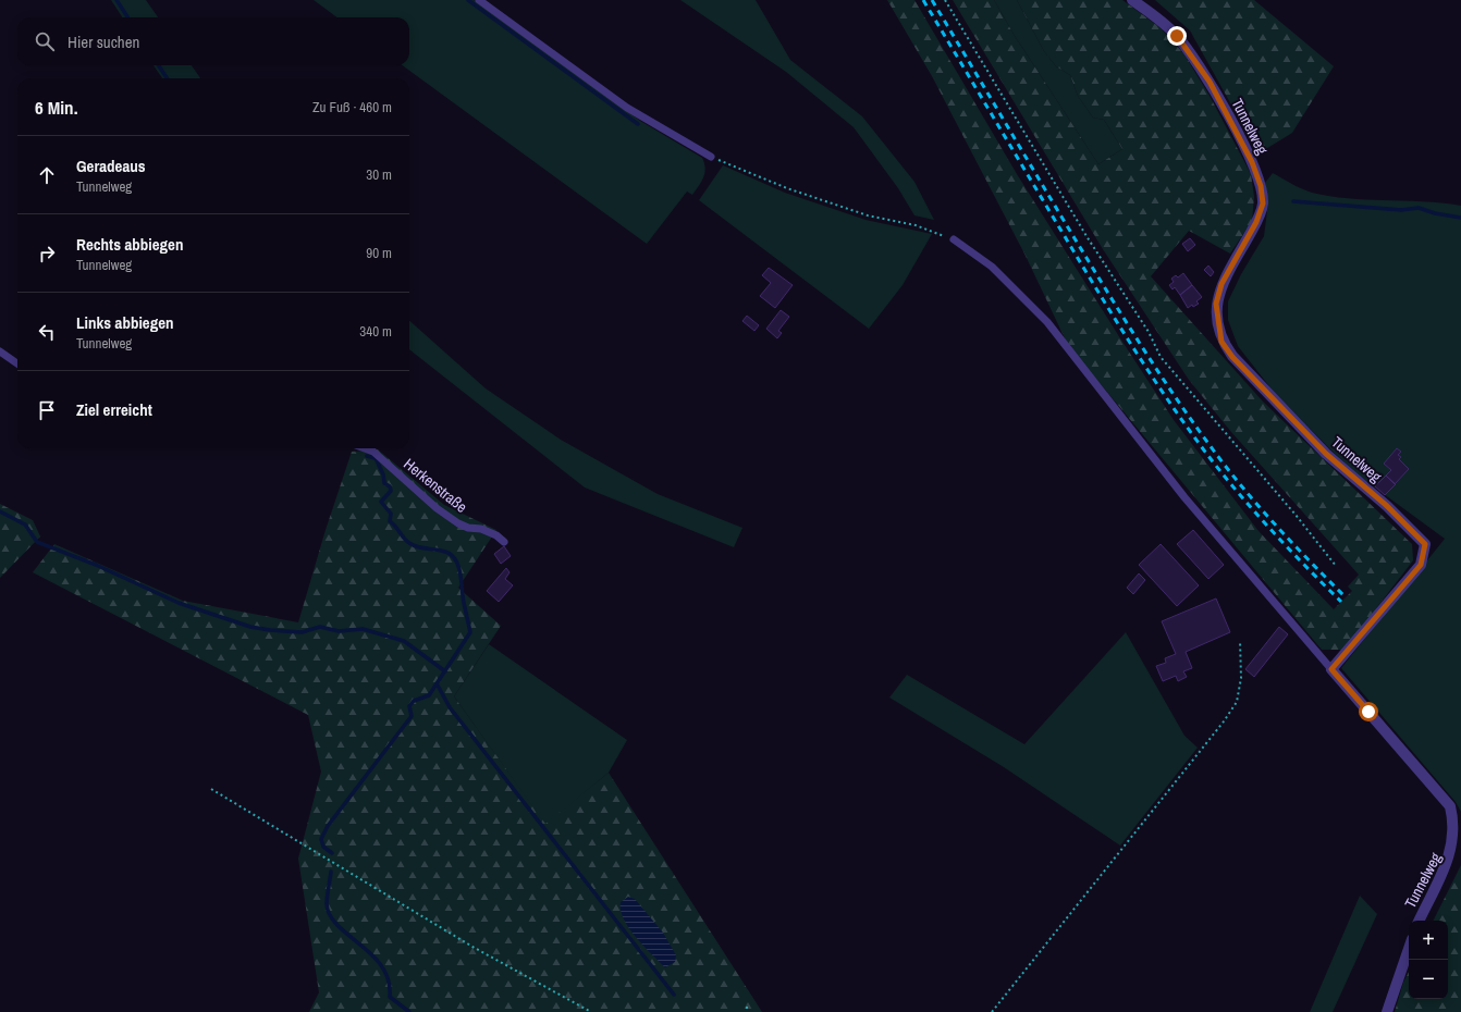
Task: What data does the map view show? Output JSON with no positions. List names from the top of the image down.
{
  "streets": {
    "street": ["Tunnelweg"],
    "lane": ["Herkenstraße"]
  },
  "page": {
    "search": "Hier suchen",
    "heading": ["6 Min.", "Zu Fuß · 460 m"],
    "list": [
      ["Geradeaus", "Tunnelweg", "30 m"],
      ["Rechts abbiegen", "Tunnelweg", "90 m"],
      ["Links abbiegen", "Tunnelweg", "340 m"],
      "Ziel erreicht"
    ],
    "map_buttons": ["+", "−"]
  }
}
